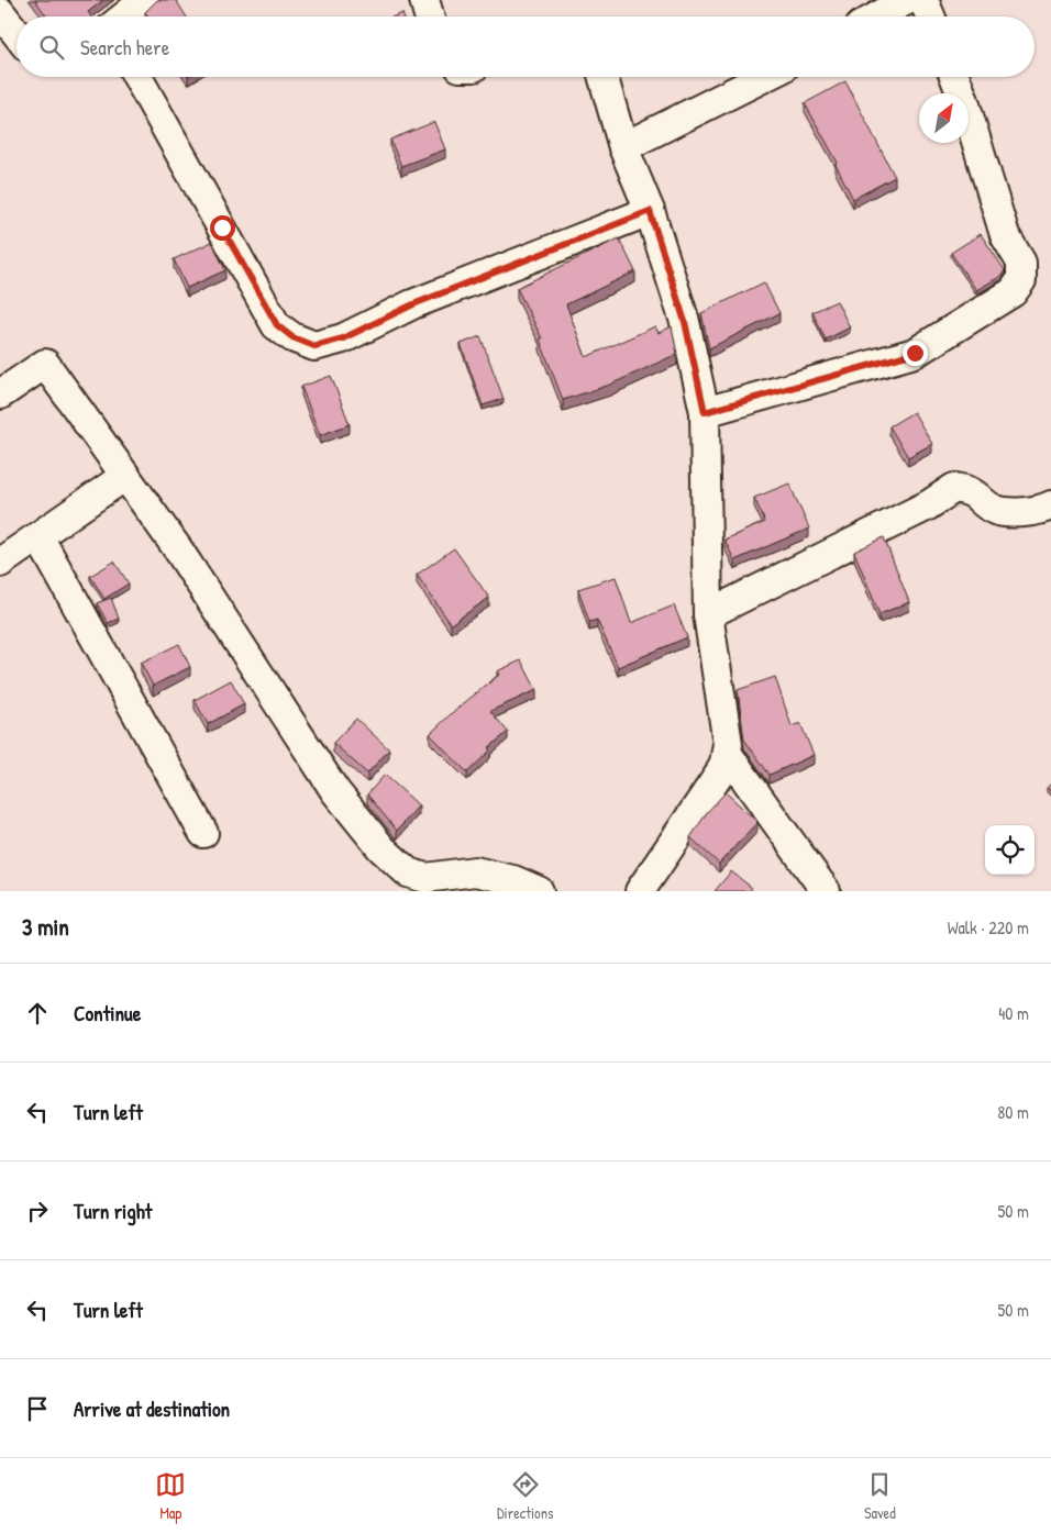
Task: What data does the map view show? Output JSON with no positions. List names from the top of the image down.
{
  "north": "top right",
  "page": {
    "search": "Search here",
    "heading": ["3 min", "Walk · 220 m"],
    "list": [
      ["Continue", "40 m"],
      ["Turn left", "80 m"],
      ["Turn right", "50 m"],
      ["Turn left", "50 m"],
      "Arrive at destination"
    ],
    "nav": ["Map", "Directions", "Saved"]
  }
}
